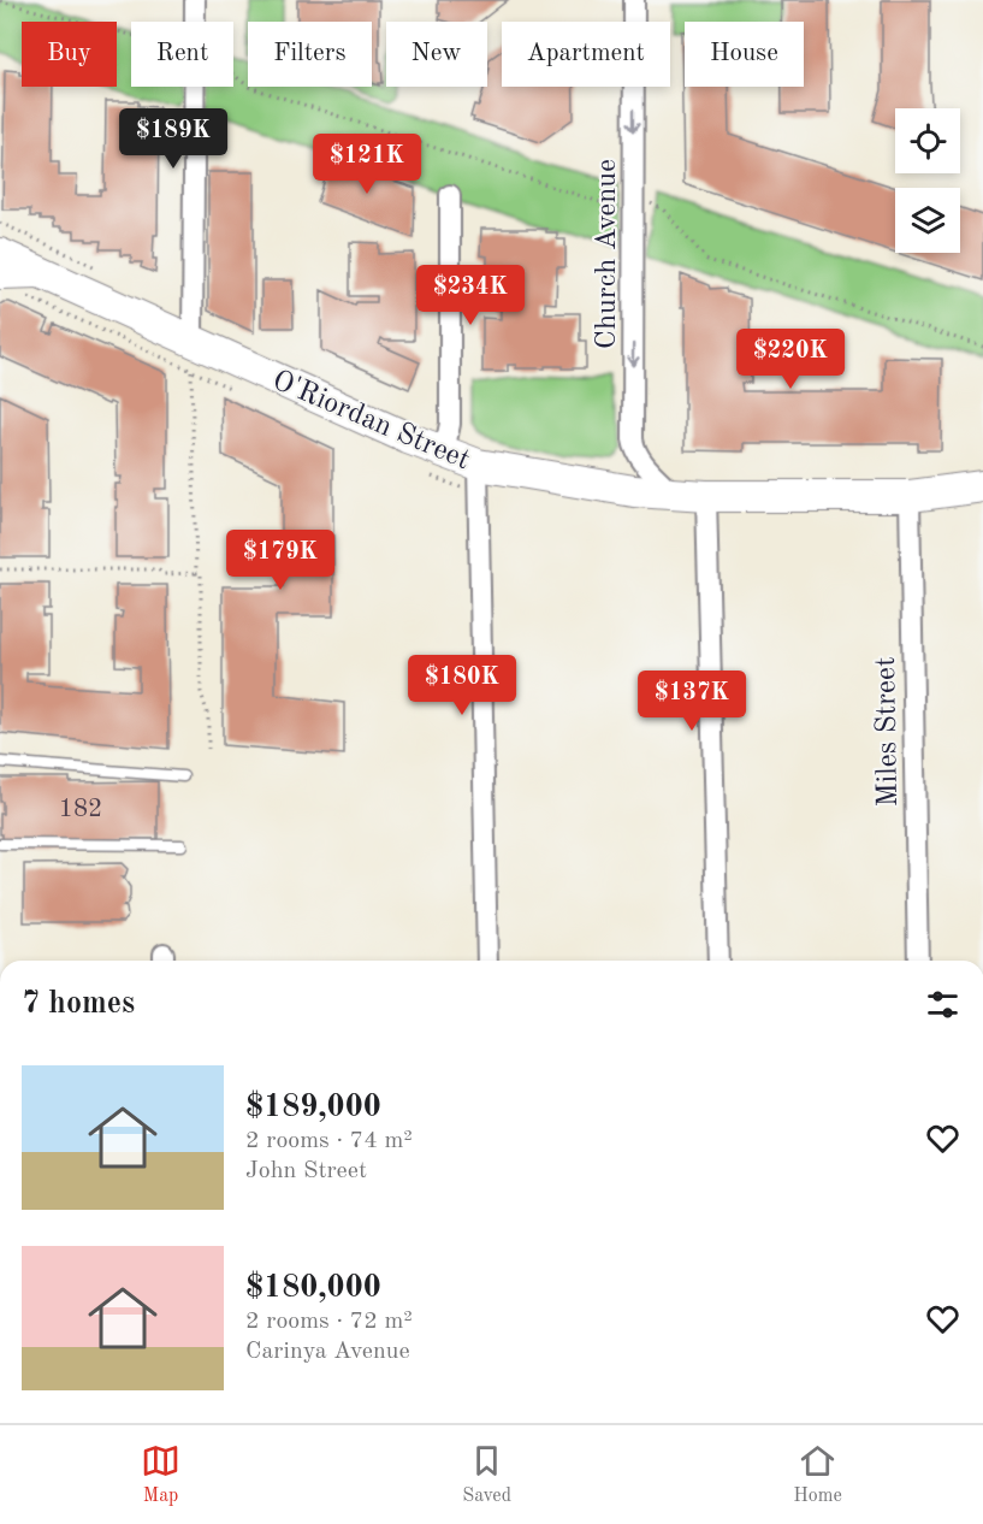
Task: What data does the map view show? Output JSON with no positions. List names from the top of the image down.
{
  "streets": {
    "main road": ["O'Riordan Street"],
    "street": ["Church Avenue", "Miles Street"]
  },
  "crossings": [
    ["Church Avenue", "O'Riordan Street"],
    ["O'Riordan Street", "Miles Street"]
  ],
  "one_way": ["Church Avenue"],
  "house_numbers": ["182"],
  "page": {
    "chip": [
      "Buy",
      "Rent",
      "Filters",
      "New",
      "Apartment",
      "House"
    ],
    "price": [
      "$189K",
      "$121K",
      "$234K",
      "$220K",
      "$179K",
      "$180K",
      "$137K"
    ],
    "heading": "7 homes",
    "list": [
      {
        "name": "$189,000",
        "note": "2 rooms · 74 m² · John Street"
      },
      {
        "name": "$180,000",
        "note": "2 rooms · 72 m² · Carinya Avenue"
      }
    ],
    "tabs": ["Map", "Saved", "Home"]
  }
}
